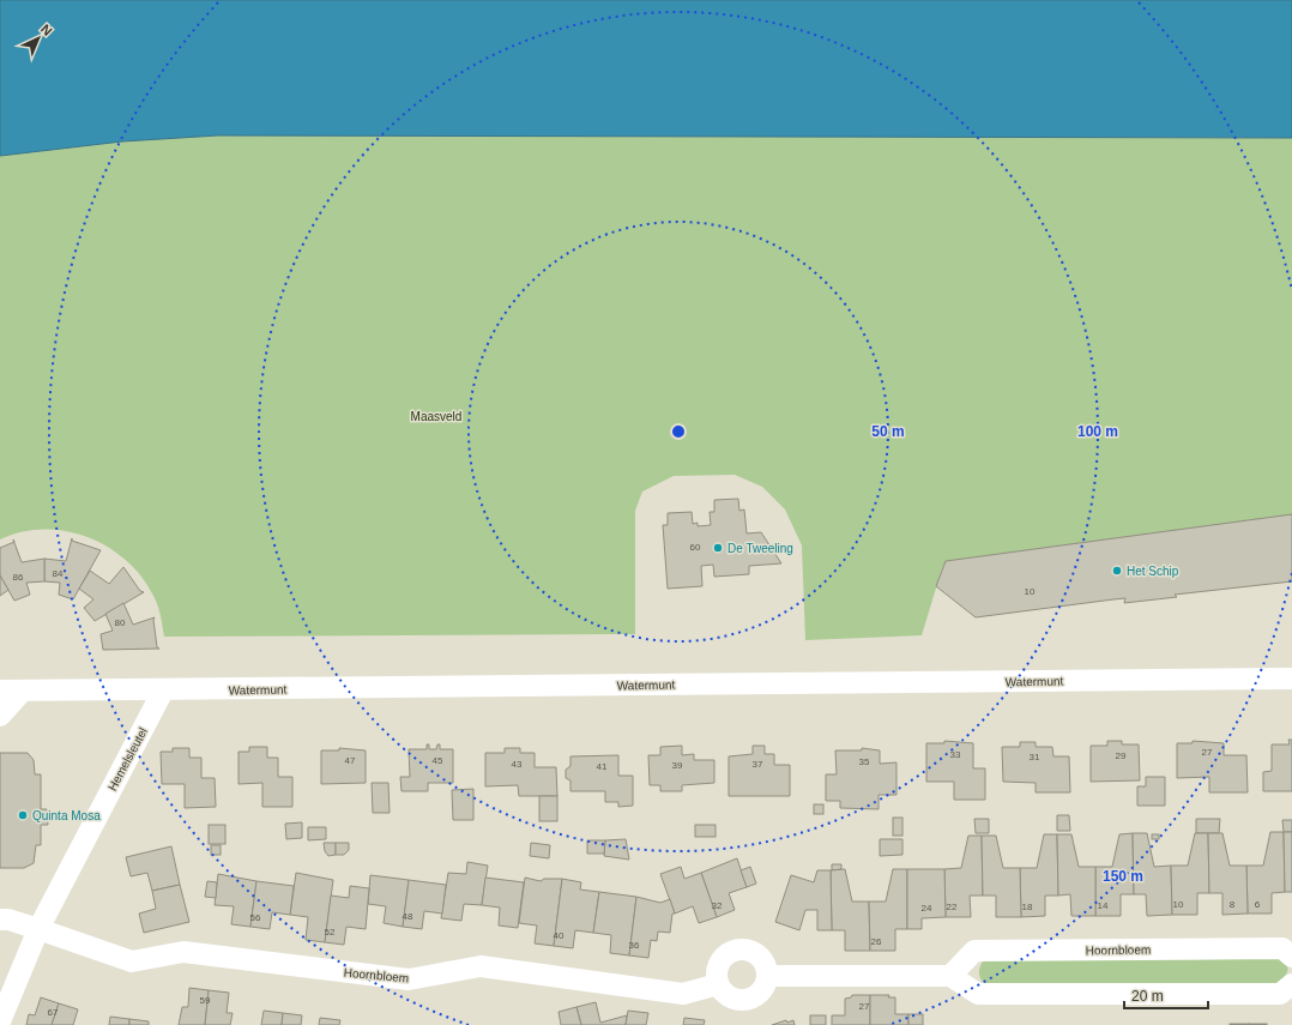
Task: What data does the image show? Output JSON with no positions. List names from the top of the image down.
{
  "streets": {
    "street": ["Watermunt", "Hemelsleutel", "Hoornbloem"]
  },
  "crossings": [
    ["Watermunt", "Hemelsleutel"],
    ["Hemelsleutel", "Hoornbloem"]
  ],
  "parks": ["Maasveld"],
  "places": ["De Tweeling", "Het Schip", "Quinta Mosa"],
  "house_numbers": [
    "60",
    "84",
    "86",
    "10",
    "80",
    "27",
    "33",
    "29",
    "31",
    "47",
    "45",
    "35",
    "43",
    "37",
    "39",
    "41",
    "10",
    "8",
    "6",
    "32",
    "14",
    "22",
    "18",
    "24",
    "48",
    "56",
    "52",
    "40",
    "26",
    "36",
    "59",
    "27",
    "67"
  ],
  "scale_bar": "20 m",
  "north": "top right",
  "rings": ["50 m", "100 m", "150 m"]
}
